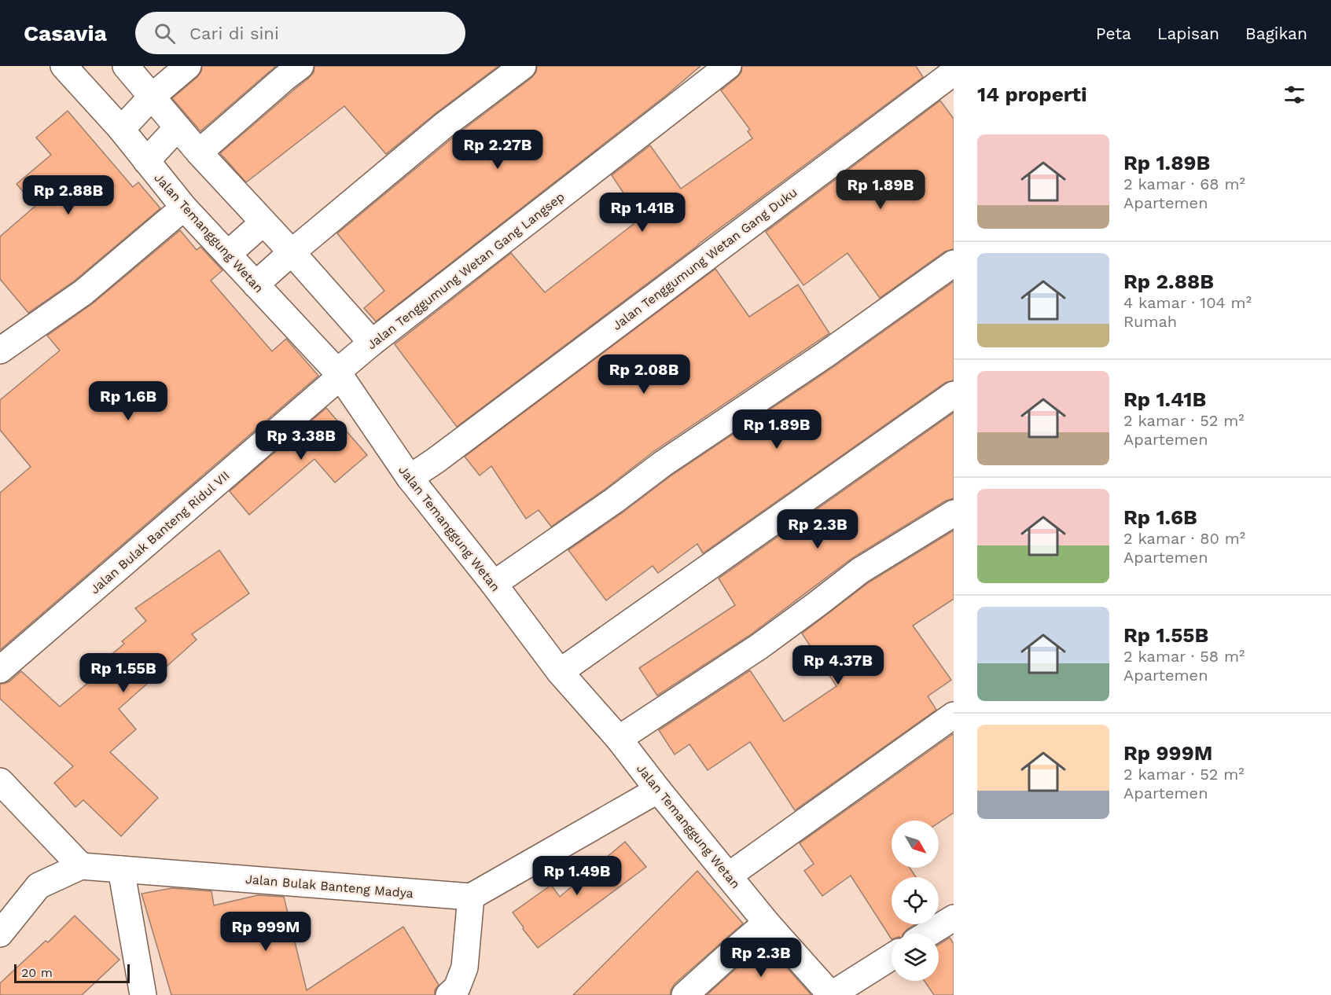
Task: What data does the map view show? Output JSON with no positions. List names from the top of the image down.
{
  "streets": {
    "street": [
      "Jalan Temanggung Wetan",
      "Jalan Tenggumung Wetan Gang Duku",
      "Jalan Tenggumung Wetan Gang Langsep",
      "Jalan Bulak Banteng Ridul VII",
      "Jalan Bulak Banteng Madya"
    ]
  },
  "crossings": [
    ["Jalan Temanggung Wetan", "Jalan Tenggumung Wetan Gang Duku"],
    ["Jalan Temanggung Wetan", "Jalan Tenggumung Wetan Gang Langsep"],
    ["Jalan Temanggung Wetan", "Jalan Bulak Banteng Ridul VII"],
    ["Jalan Tenggumung Wetan Gang Langsep", "Jalan Bulak Banteng Ridul VII"]
  ],
  "scale_bar": "20 m",
  "north": "bottom right",
  "page": {
    "header": "Casavia",
    "search": "Cari di sini",
    "nav": ["Peta", "Lapisan", "Bagikan"],
    "heading": "14 properti",
    "list": [
      {
        "name": "Rp 1.89B",
        "note": "2 kamar · 68 m² · Apartemen"
      },
      {
        "name": "Rp 2.88B",
        "note": "4 kamar · 104 m² · Rumah"
      },
      {
        "name": "Rp 1.41B",
        "note": "2 kamar · 52 m² · Apartemen"
      },
      {
        "name": "Rp 1.6B",
        "note": "2 kamar · 80 m² · Apartemen"
      },
      {
        "name": "Rp 1.55B",
        "note": "2 kamar · 58 m² · Apartemen"
      },
      {
        "name": "Rp 999M",
        "note": "2 kamar · 52 m² · Apartemen"
      }
    ],
    "price": [
      "Rp 2.27B",
      "Rp 1.89B",
      "Rp 2.88B",
      "Rp 1.41B",
      "Rp 2.08B",
      "Rp 1.6B",
      "Rp 1.89B",
      "Rp 3.38B",
      "Rp 2.3B",
      "Rp 4.37B",
      "Rp 1.55B",
      "Rp 1.49B",
      "Rp 999M",
      "Rp 2.3B"
    ],
    "scale": "20 m"
  }
}
